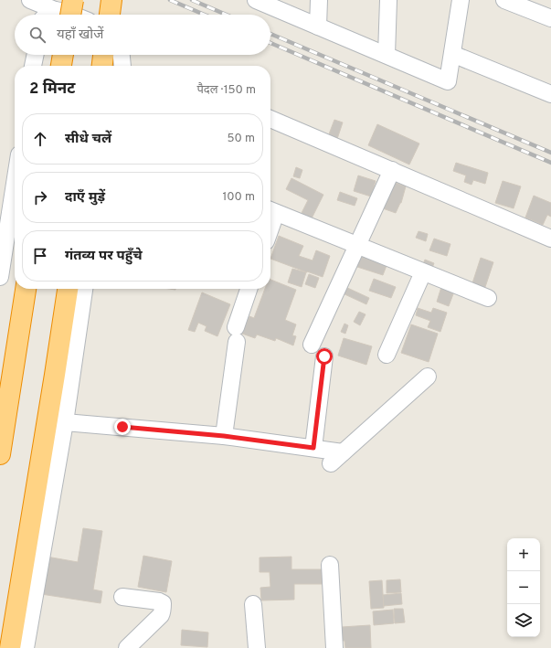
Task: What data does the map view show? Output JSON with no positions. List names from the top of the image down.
{
  "page": {
    "search": "यहाँ खोजें",
    "heading": ["2 मिनट", "पैदल · 150 m"],
    "list": [
      ["सीधे चलें", "50 m"],
      ["दाएँ मुड़ें", "100 m"],
      "गंतव्य पर पहुँचे"
    ],
    "map_buttons": ["+", "−"]
  }
}
